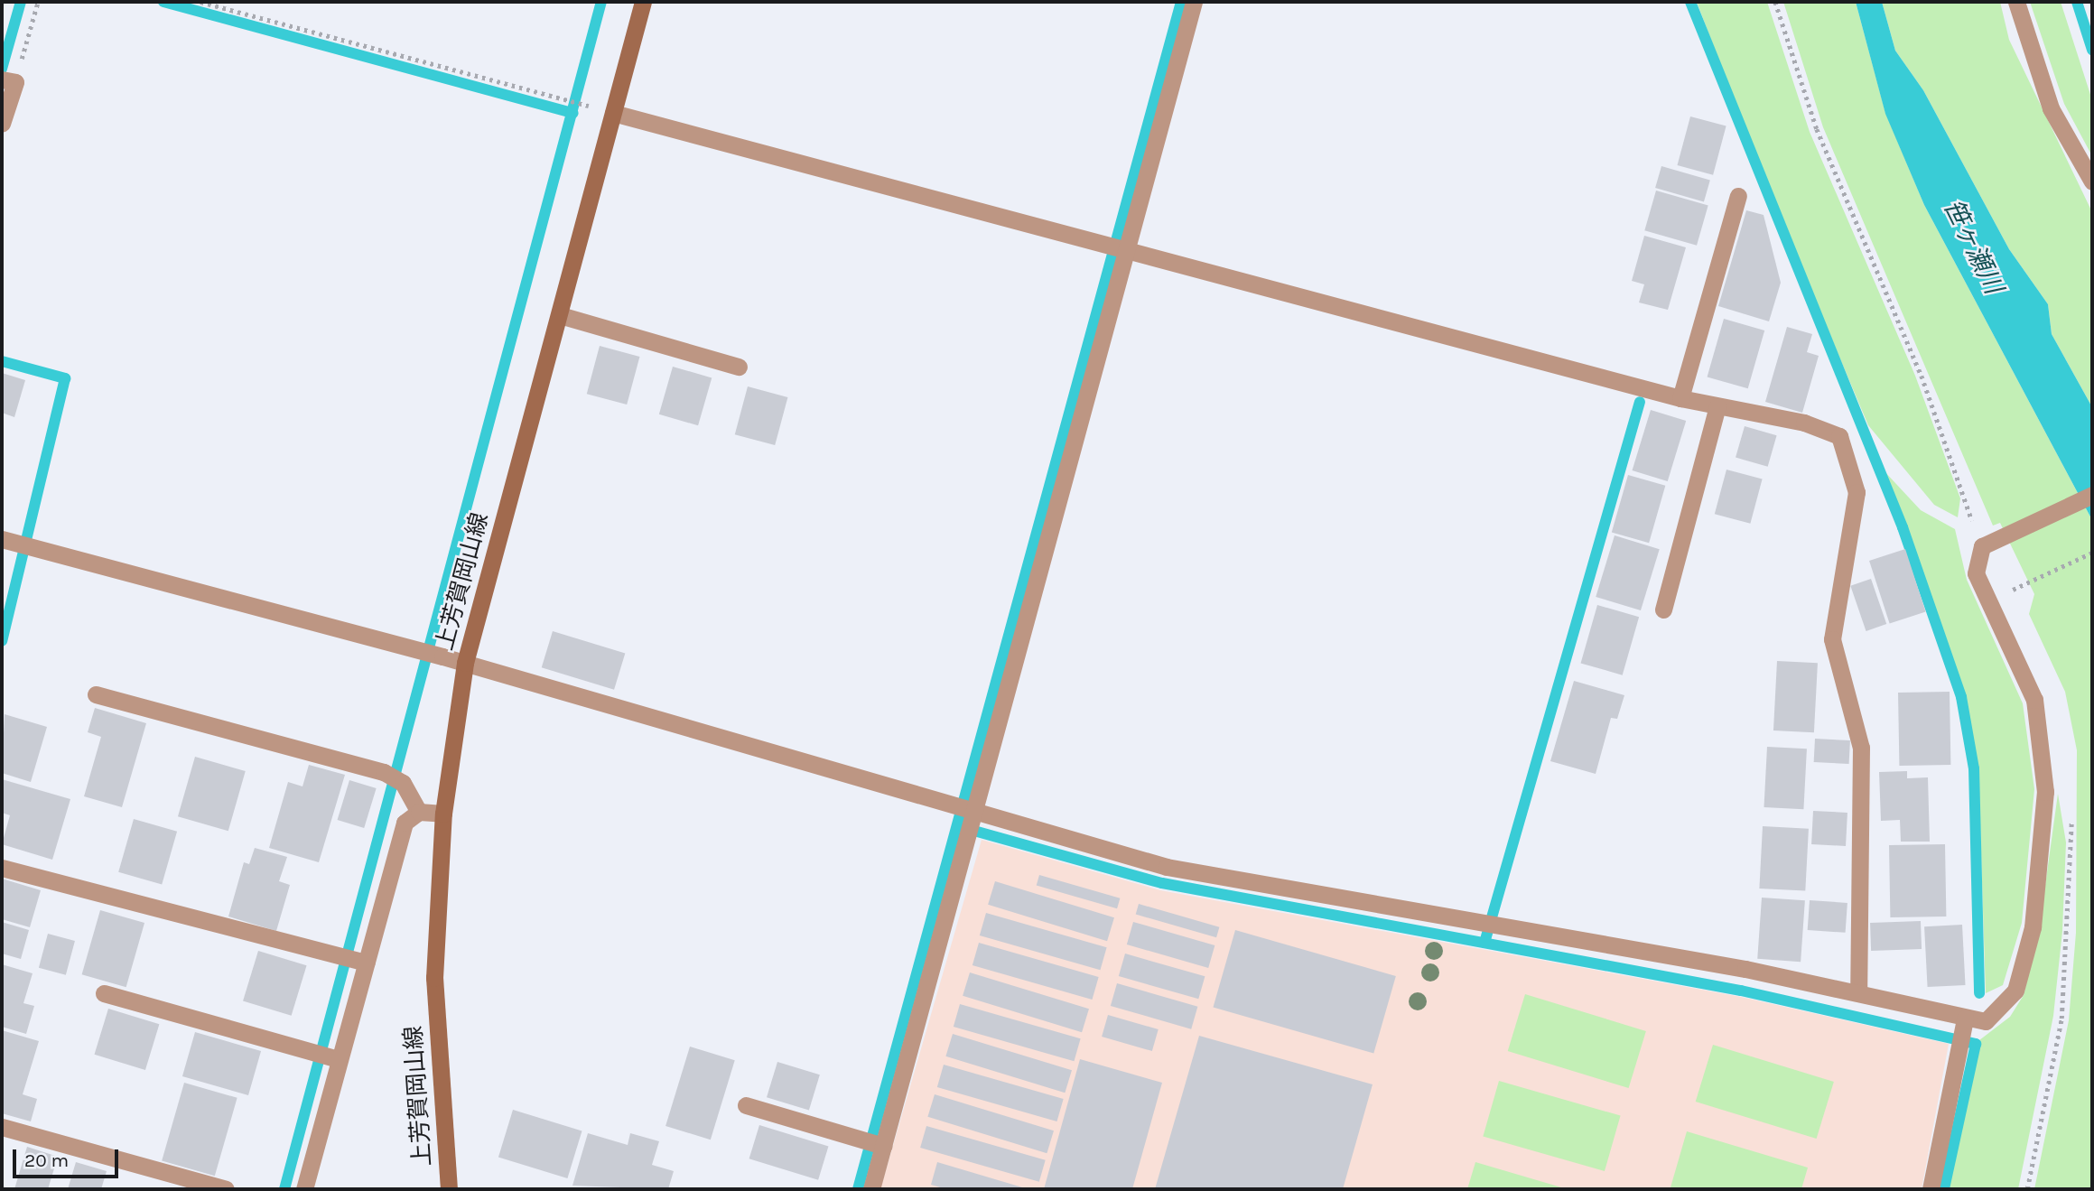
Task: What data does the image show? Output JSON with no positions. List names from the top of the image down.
{
  "streets": {
    "main road": ["上芳賀岡山線"]
  },
  "water": ["笹ヶ瀬川"],
  "scale_bar": "20 m"
}
